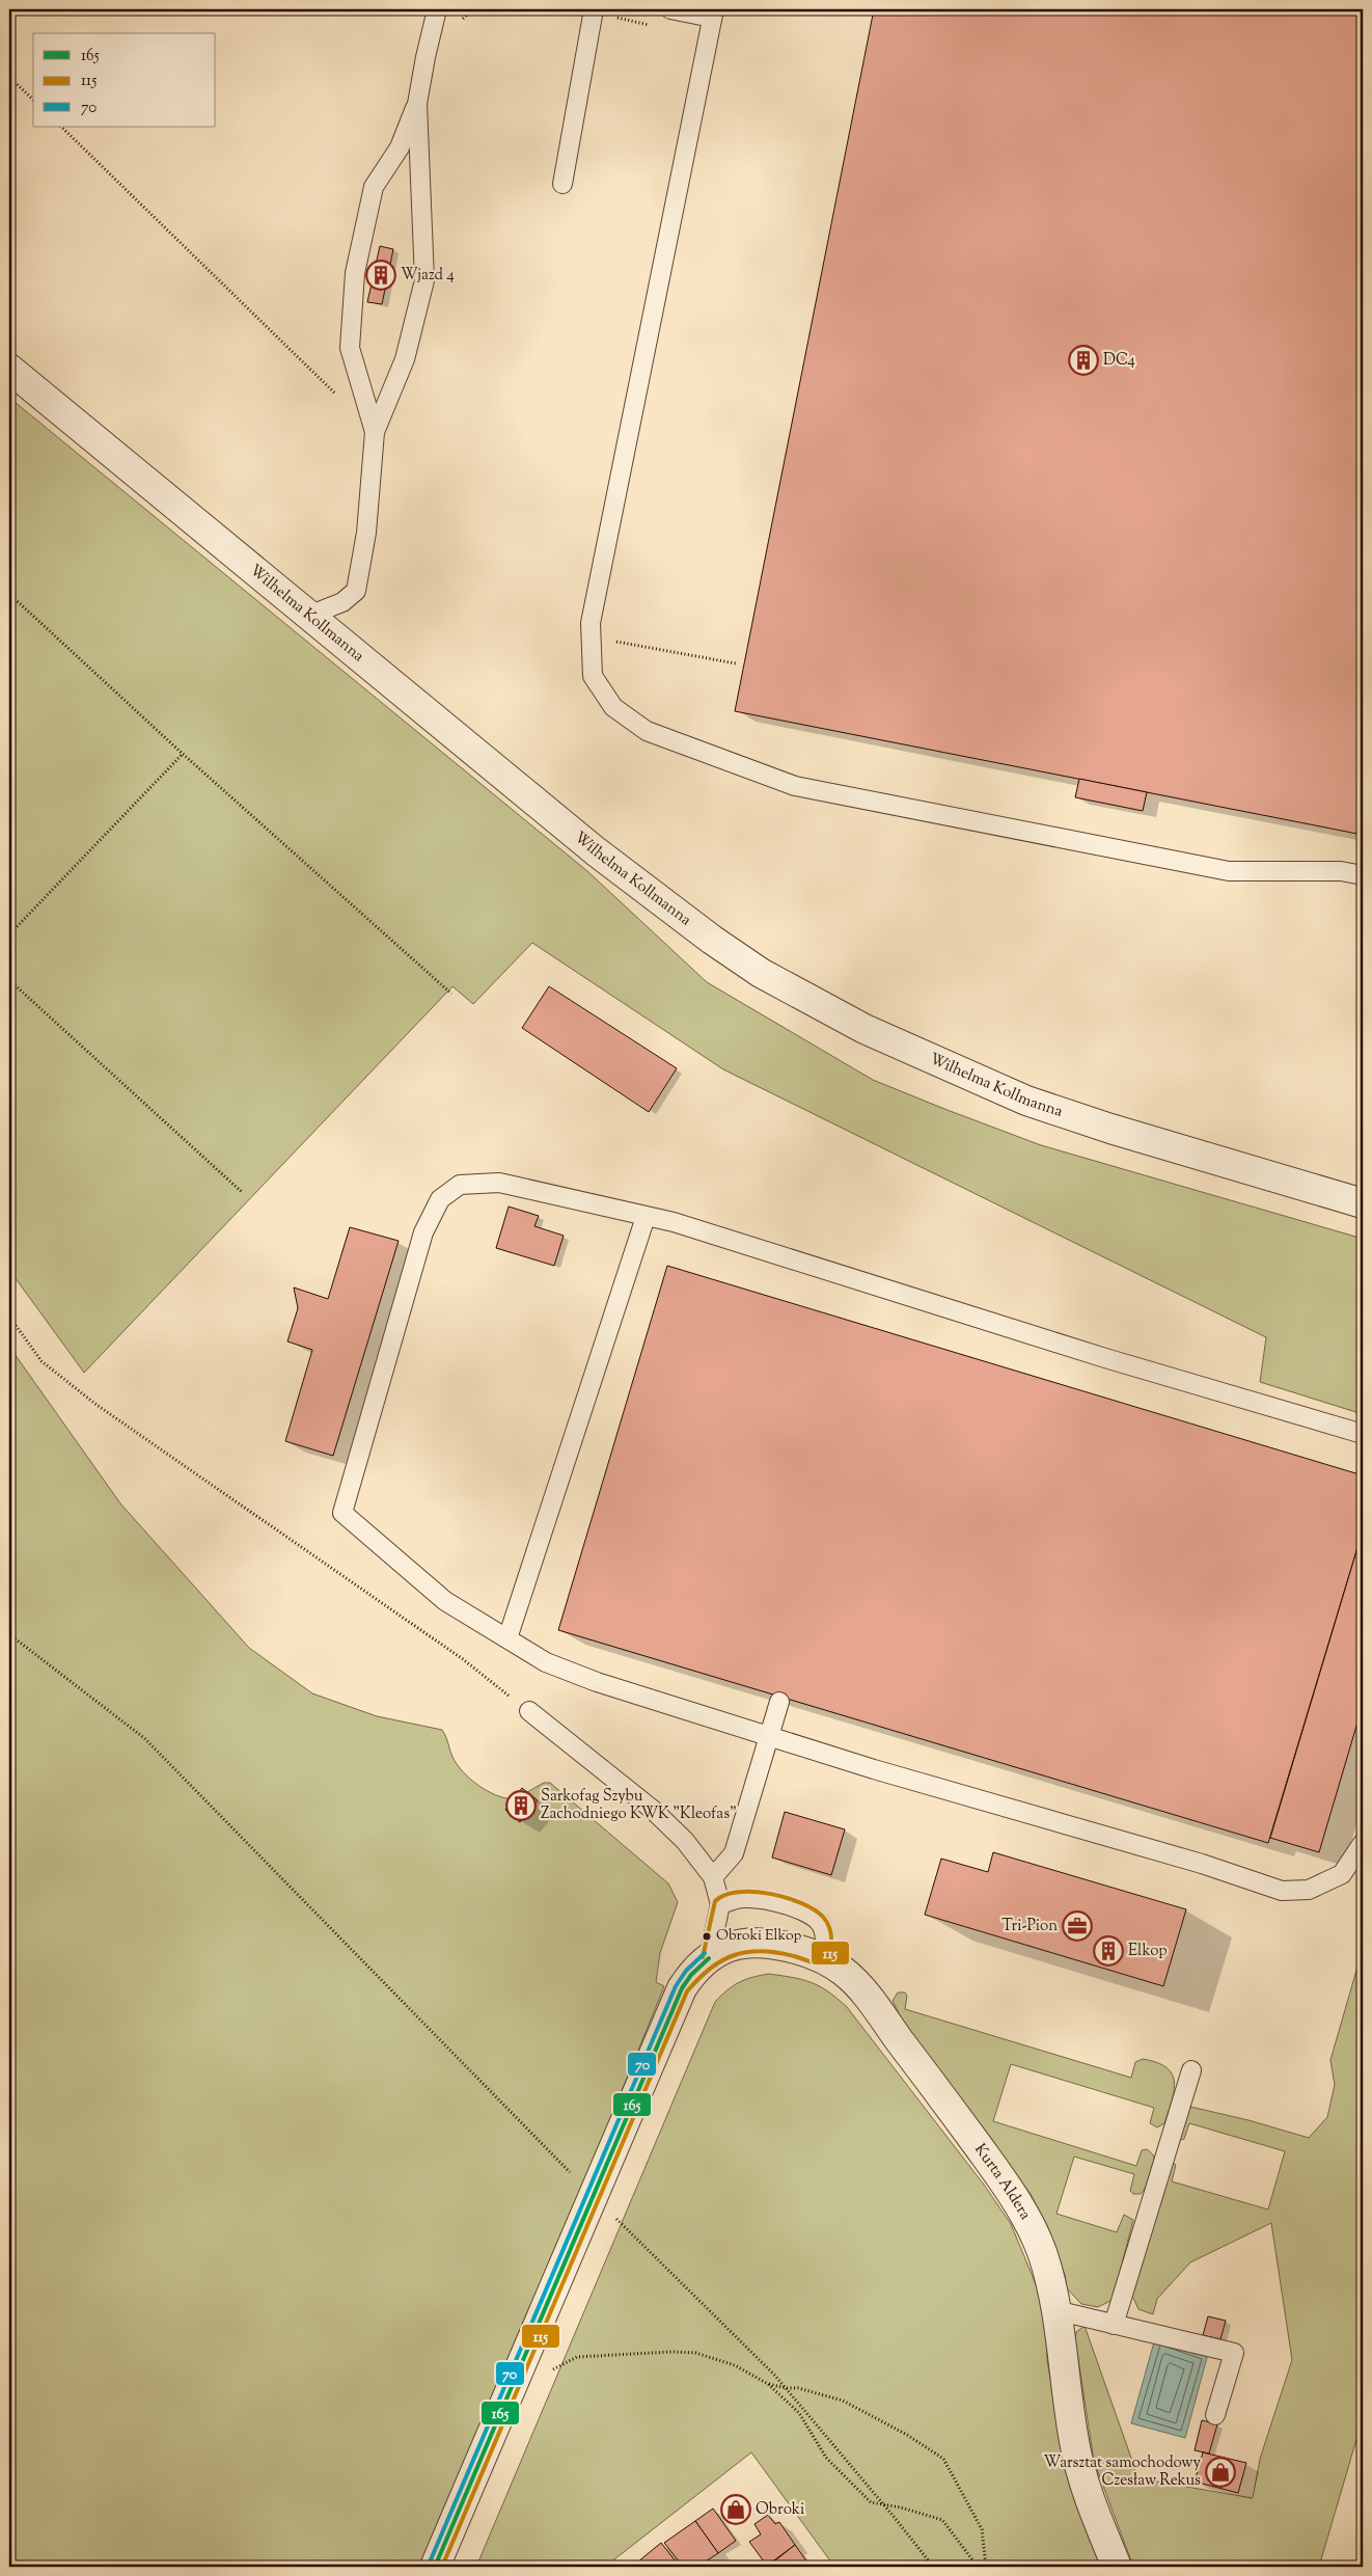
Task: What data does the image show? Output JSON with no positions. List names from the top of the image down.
{
  "streets": {
    "street": ["Wilhelma Kollmanna", "Kurta Aldera"]
  },
  "places": {
    "building": [
      "Wjazd 4",
      "DC4",
      "Sarkofag Szybu Zachodniego KWK \"Kleofas\"",
      "Elkop"
    ],
    "office": ["Tri-Pion"],
    "other": ["Obroki Elkop"],
    "shop": ["Warsztat samochodowy Czesław Rekus", "Obroki"]
  },
  "lines": ["transit line 115", "transit line 70", "transit line 165"],
  "legend": ["165", "115", "70"]
}
